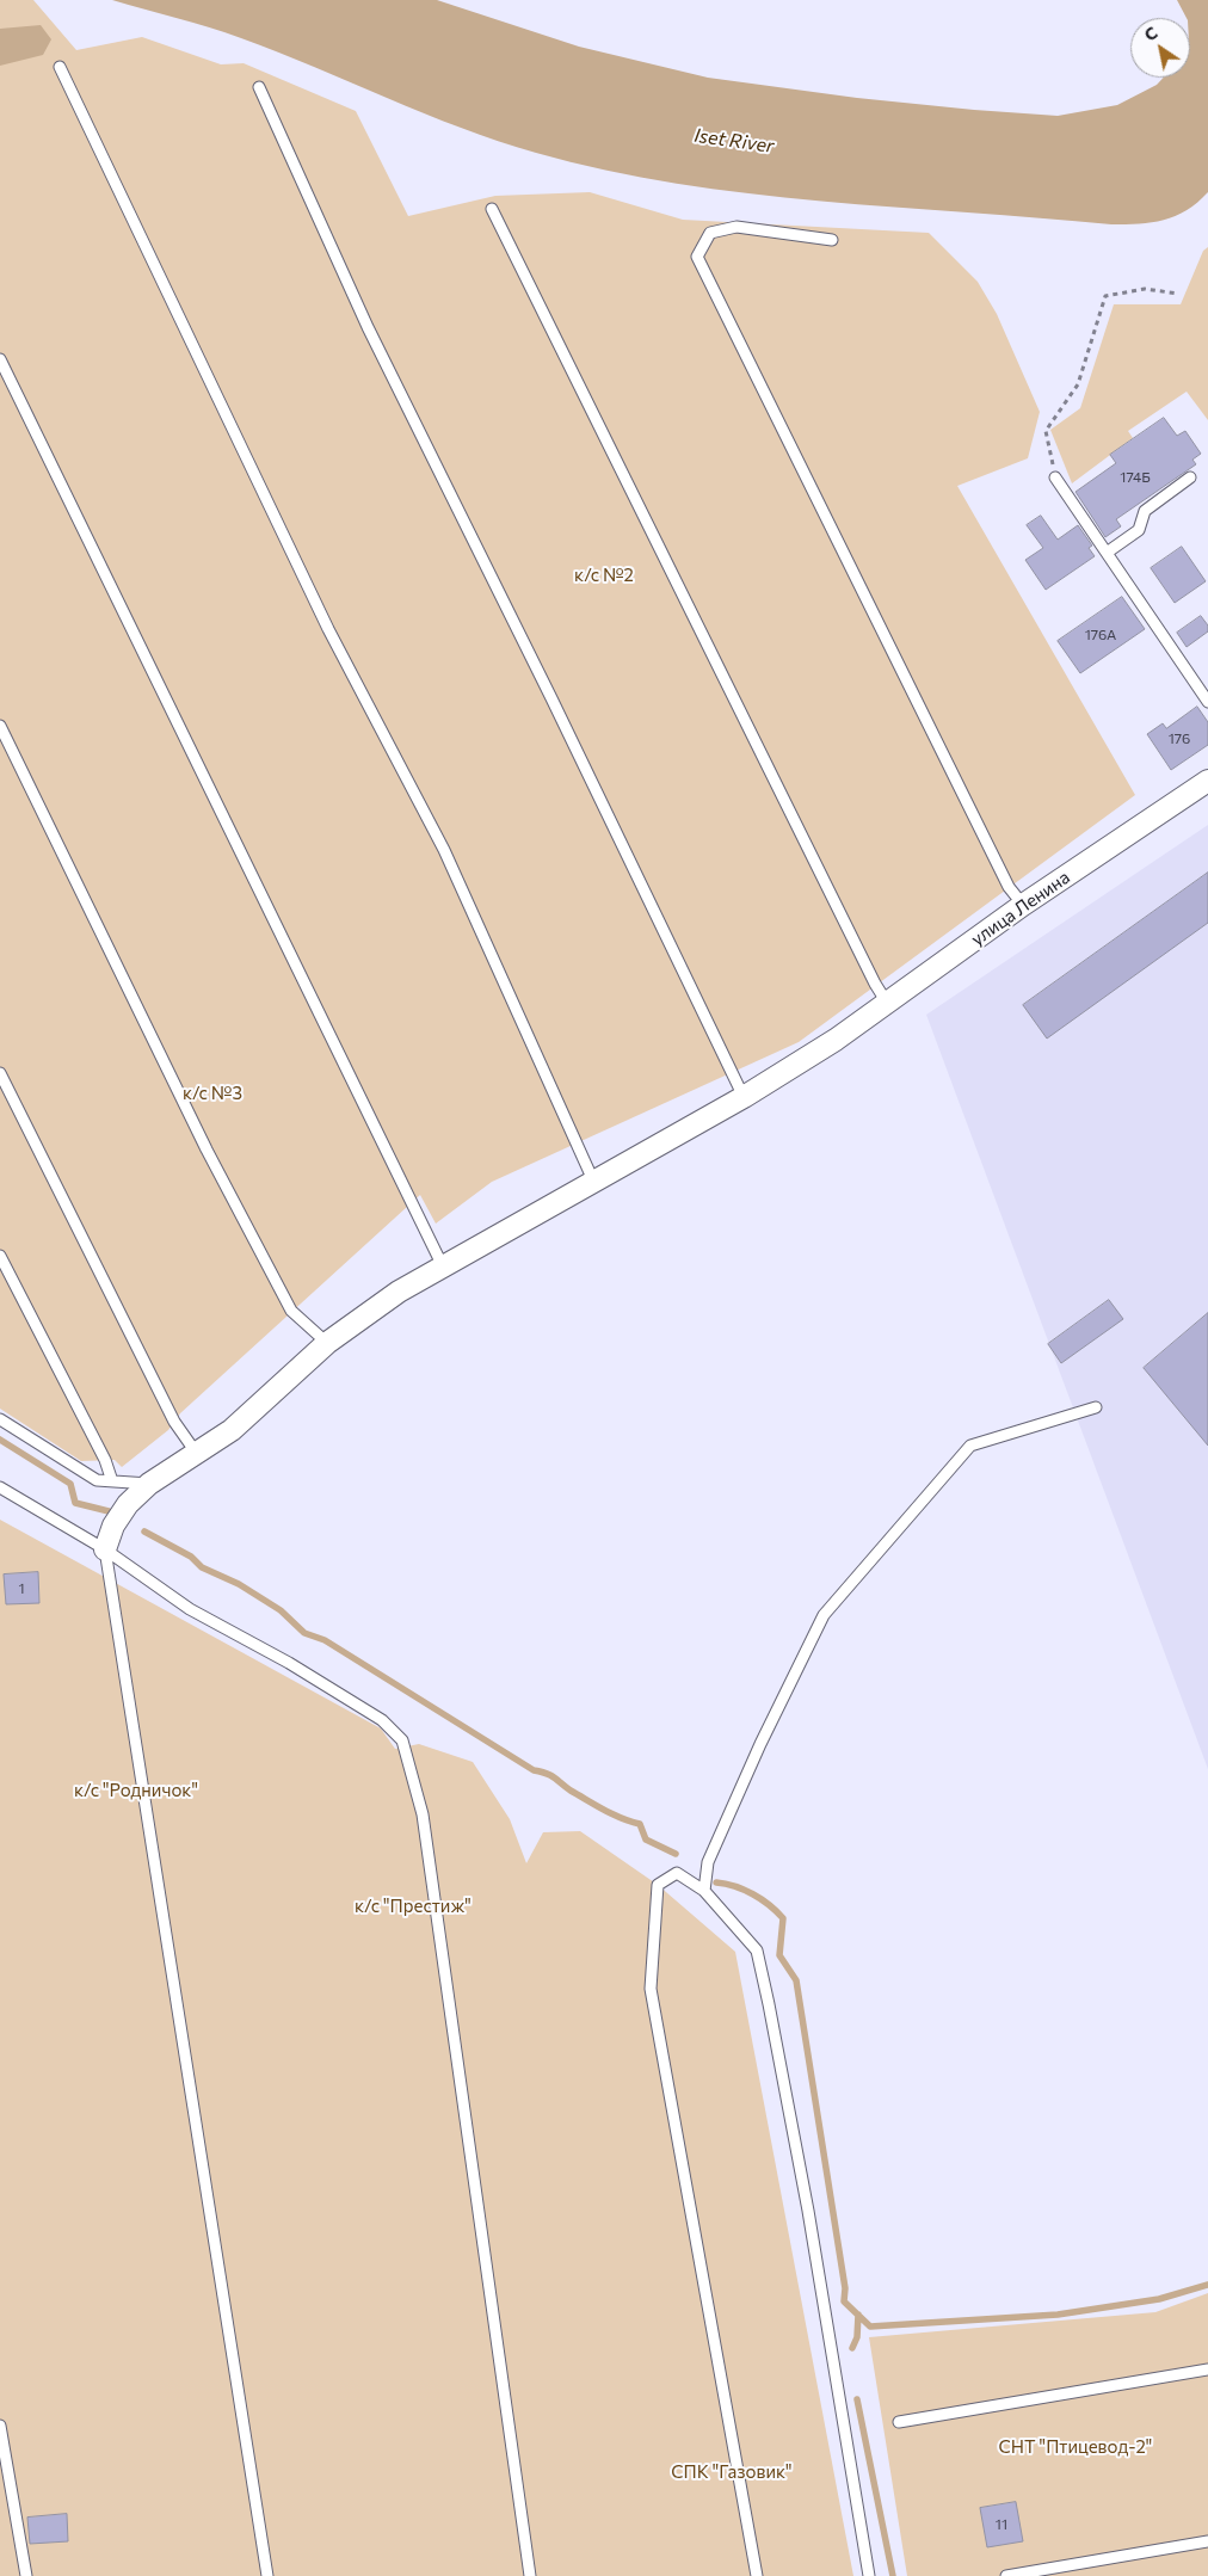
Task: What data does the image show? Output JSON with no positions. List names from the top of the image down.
{
  "streets": {
    "street": ["улица Ленина"]
  },
  "water": ["Iset River"],
  "parks": [
    "к/с №2",
    "к/с №3",
    "к/с \"Родничок\"",
    "к/с \"Престиж\"",
    "СНТ \"Птицевод-2\"",
    "СПК \"Газовик\""
  ],
  "house_numbers": [
    "174Б",
    "176А",
    "176",
    "1",
    "11"
  ],
  "north": "top left"
}
